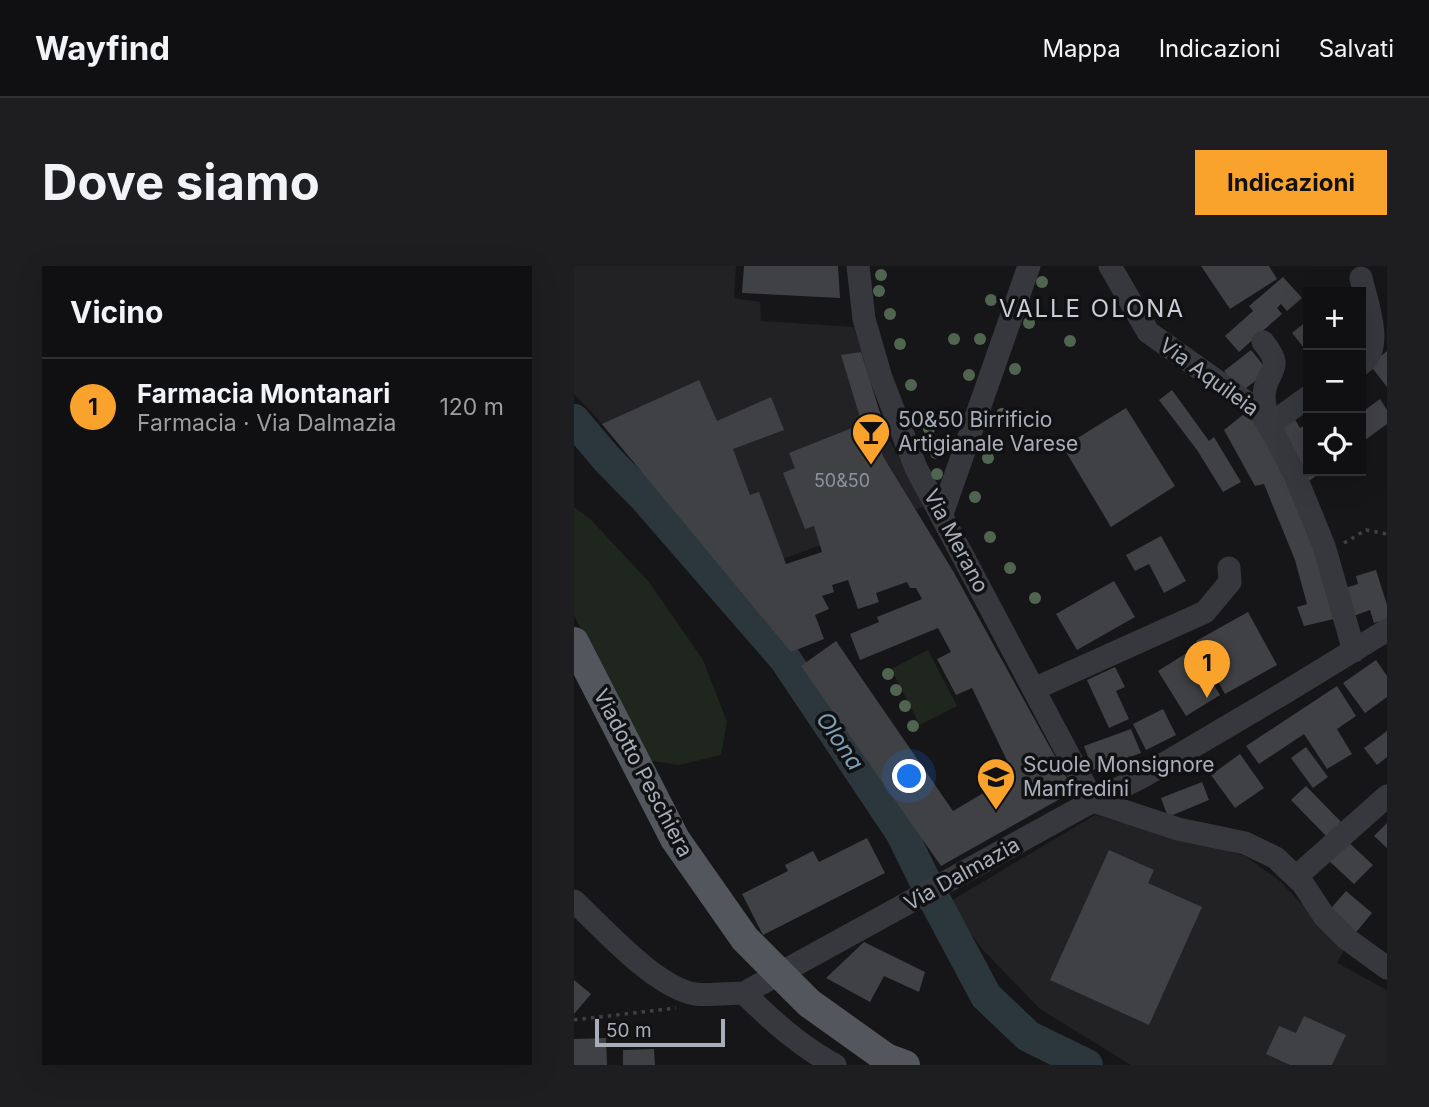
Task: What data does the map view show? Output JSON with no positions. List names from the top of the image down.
{
  "streets": {
    "main road": ["Viadotto Peschiera"],
    "street": ["Via Aquileia", "Via Merano", "Via Dalmazia"]
  },
  "crossings": [
    ["Via Aquileia", "Via Dalmazia"],
    ["Via Merano", "Via Dalmazia"]
  ],
  "districts": ["VALLE OLONA"],
  "water": ["Olona"],
  "places": {
    "bar": ["50&50 Birrificio Artigianale Varese"],
    "school or university": ["Scuole Monsignore Manfredini"]
  },
  "house_numbers": ["50&50"],
  "scale_bar": "50 m",
  "page": {
    "header": "Wayfind",
    "nav": ["Mappa", "Indicazioni", "Salvati"],
    "buttons": "Indicazioni",
    "title": "Dove siamo",
    "heading": "Vicino",
    "map_buttons": ["+", "−"],
    "list": [
      {
        "mark": "1",
        "name": "Farmacia Montanari",
        "note": "Farmacia · Via Dalmazia",
        "value": "120 m"
      }
    ],
    "pins": "1",
    "scale": "50 m"
  }
}
